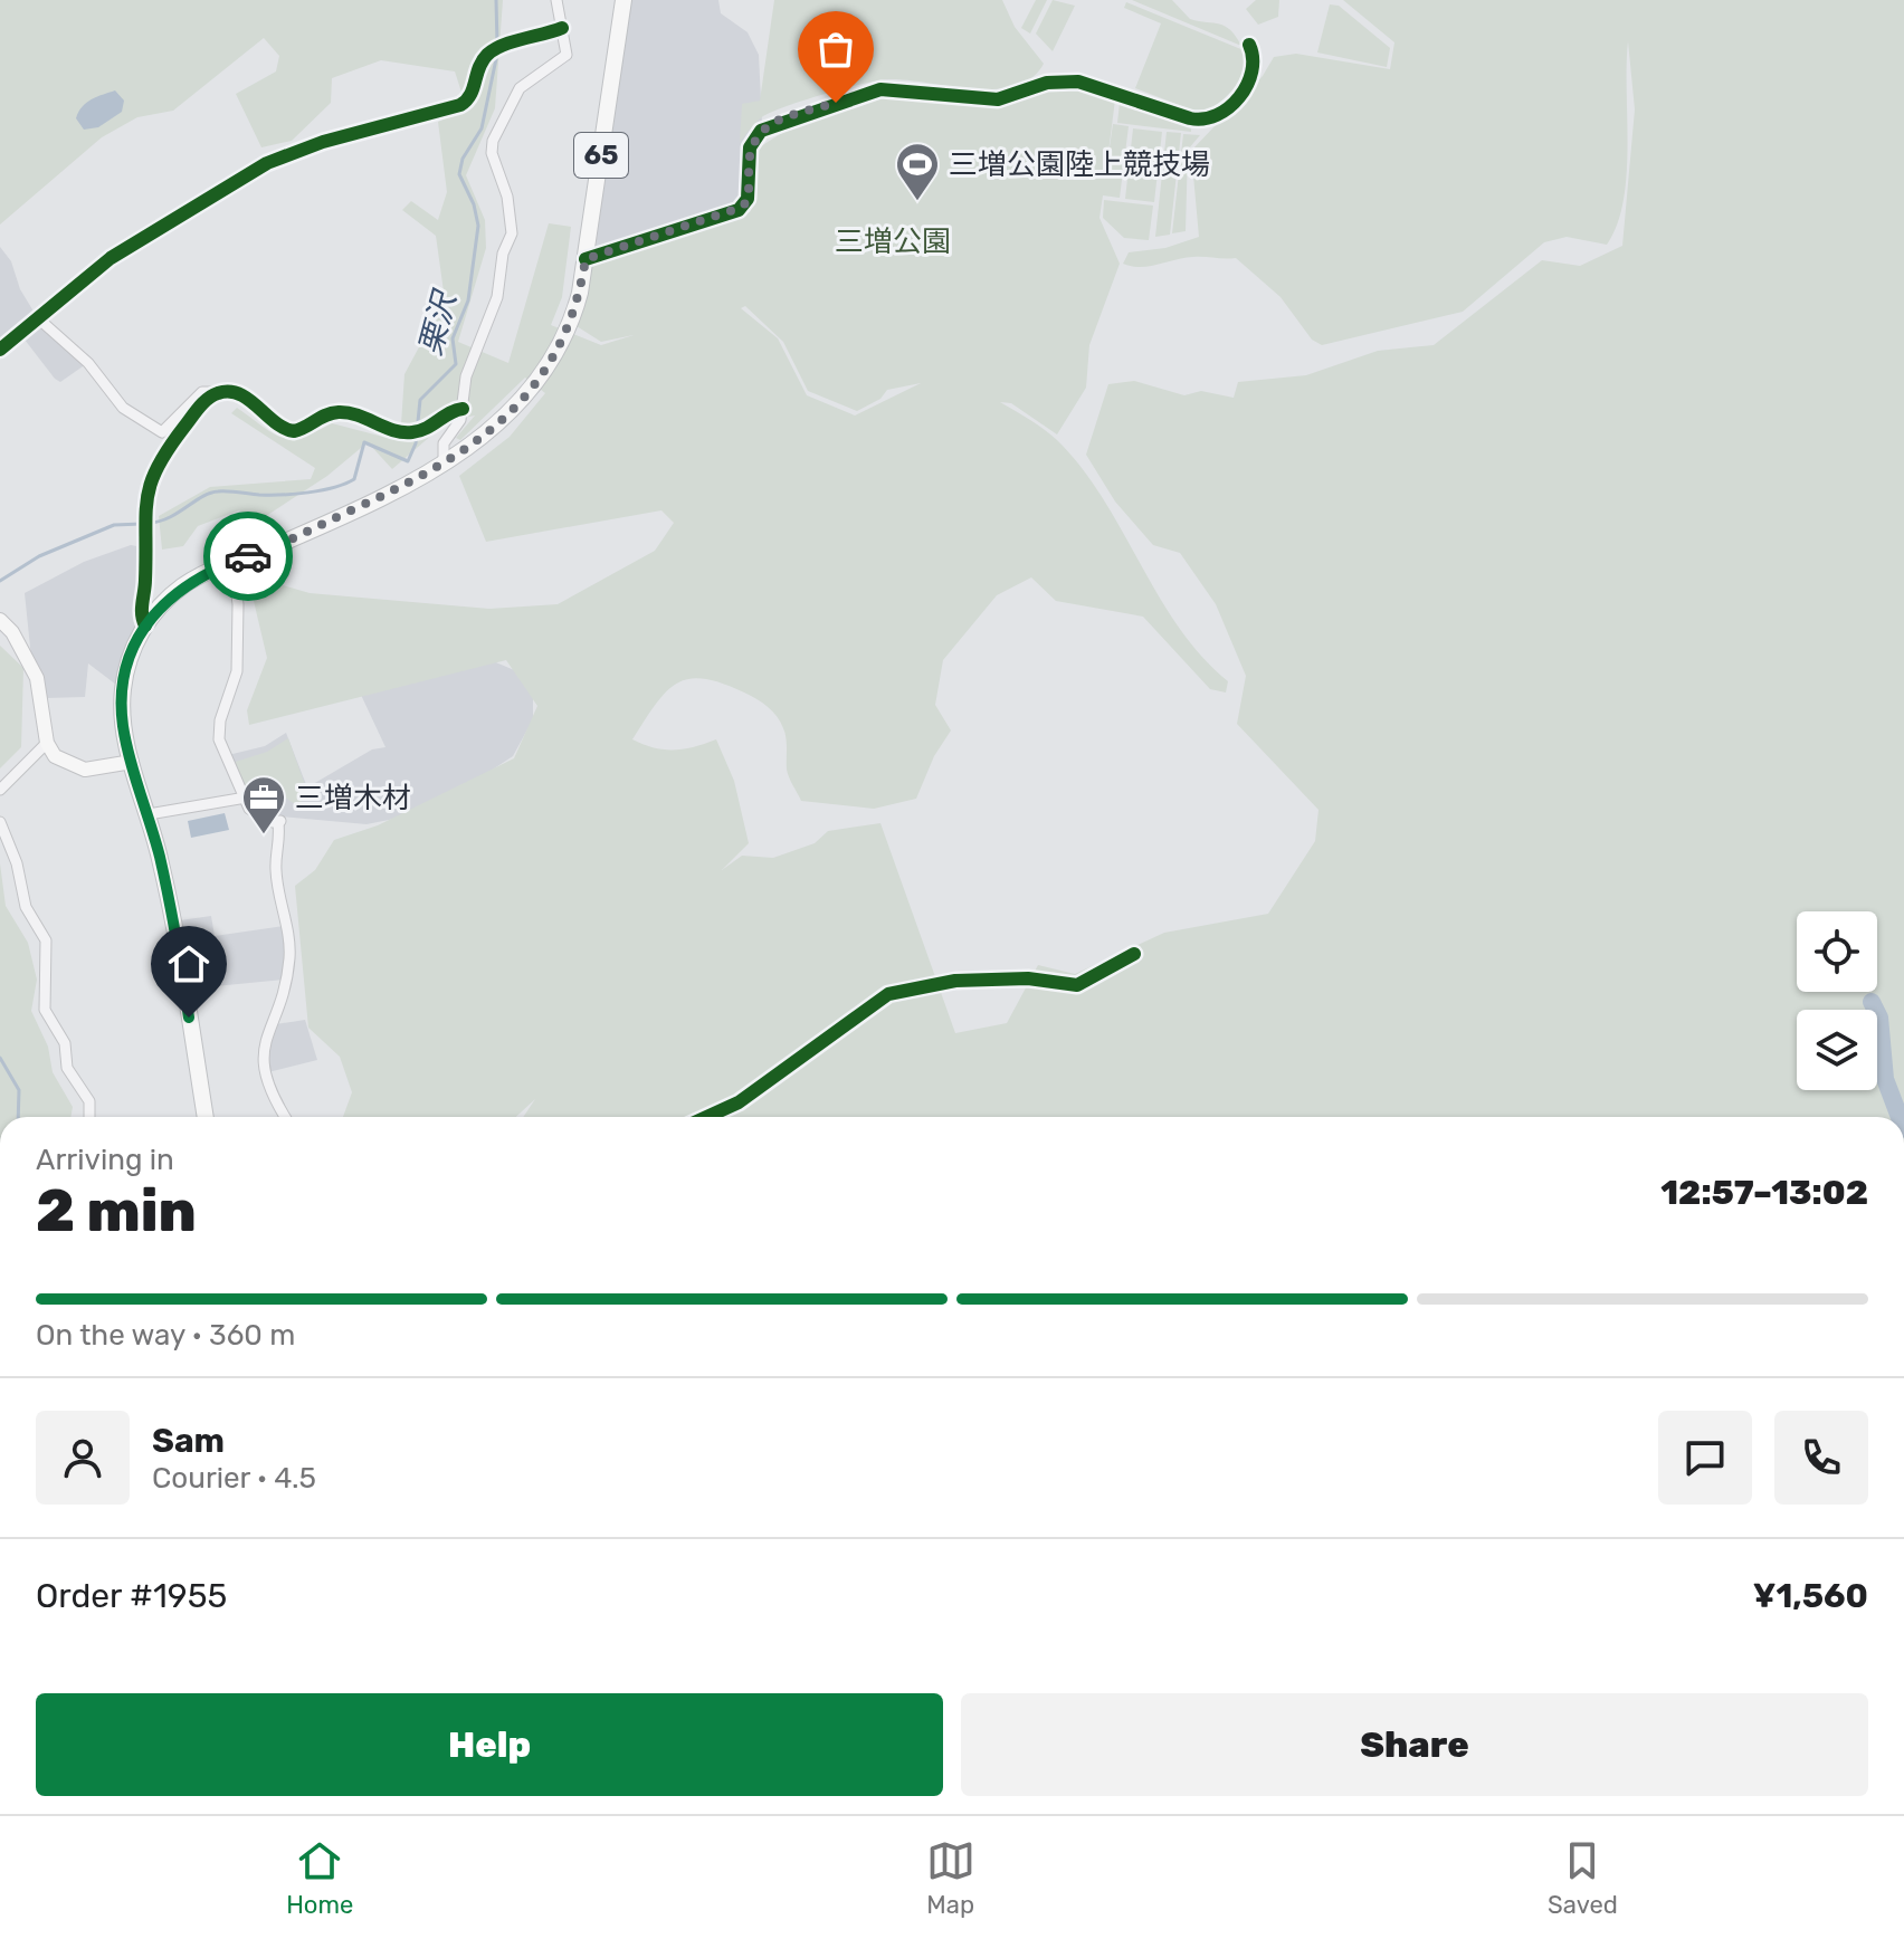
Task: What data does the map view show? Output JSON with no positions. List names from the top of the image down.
{
  "streets": {
    "main road": ["65"]
  },
  "water": ["栗沢"],
  "parks": ["三増公園"],
  "places": {
    "sports": ["三増公園陸上競技場"],
    "office": ["三増木材"]
  },
  "page": {
    "heading": ["2 min", "Arriving in", "12:57–13:02"],
    "panel": [
      "Sam",
      "Courier · 4.5",
      "Order #1955",
      "¥1,560"
    ],
    "bar": "On the way · 360 m",
    "buttons": ["Help", "Share"],
    "tabs": ["Home", "Map", "Saved"]
  }
}
